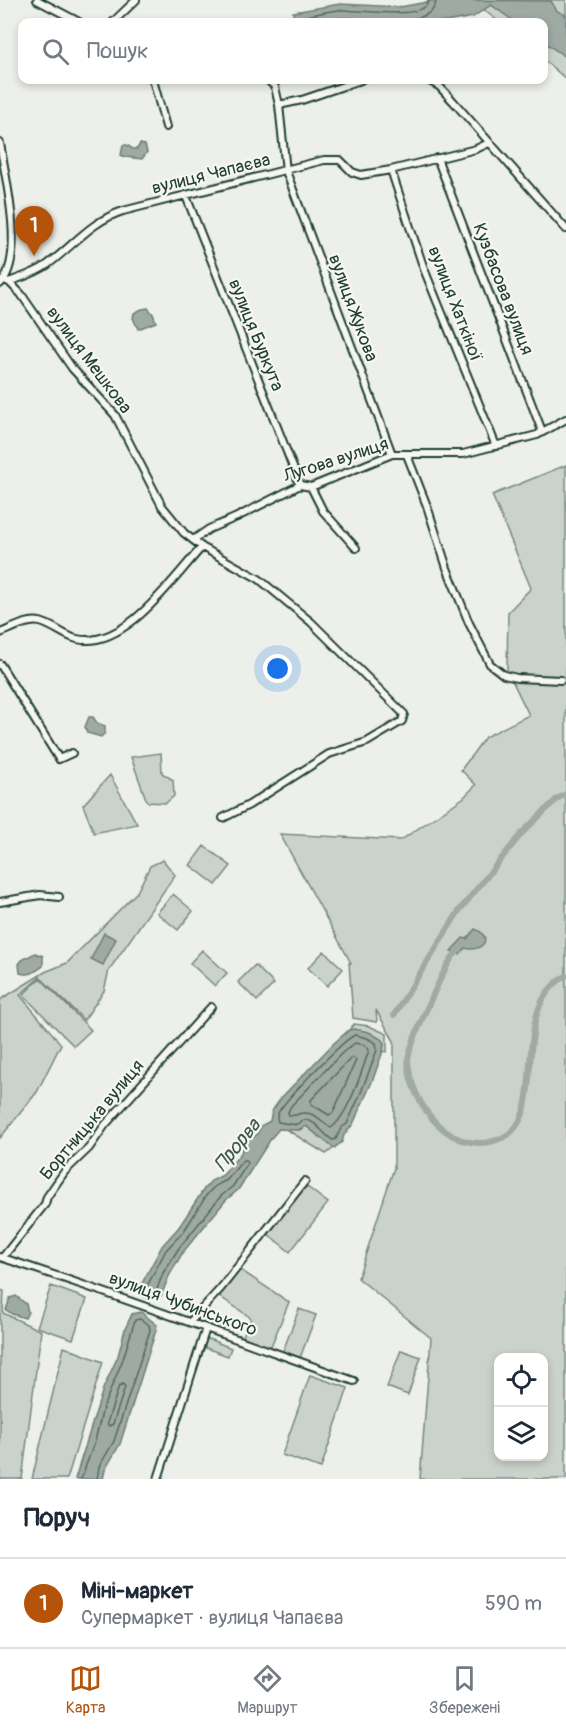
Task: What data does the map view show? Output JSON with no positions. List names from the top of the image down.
{
  "streets": {
    "street": [
      "вулиця Чапаєва",
      "Кузбасова вулиця",
      "вулиця Хаткіної",
      "вулиця Жукова",
      "вулиця Буркута",
      "вулиця Мешкова",
      "Лугова вулиця",
      "Бортницька вулиця",
      "вулиця Чубинського"
    ]
  },
  "crossings": [
    ["вулиця Чапаєва", "Кузбасова вулиця"],
    ["вулиця Чапаєва", "вулиця Хаткіної"],
    ["вулиця Чапаєва", "вулиця Жукова"],
    ["вулиця Чапаєва", "вулиця Буркута"],
    ["вулиця Чапаєва", "вулиця Мешкова"],
    ["Кузбасова вулиця", "Лугова вулиця"],
    ["вулиця Хаткіної", "Лугова вулиця"],
    ["вулиця Жукова", "Лугова вулиця"],
    ["вулиця Буркута", "Лугова вулиця"],
    ["вулиця Мешкова", "Лугова вулиця"],
    ["Бортницька вулиця", "вулиця Чубинського"]
  ],
  "water": ["Прорва"],
  "page": {
    "search": "Пошук",
    "pins": "1",
    "heading": "Поруч",
    "list": [
      {
        "mark": "1",
        "name": "Міні-маркет",
        "note": "Супермаркет · вулиця Чапаєва",
        "value": "590 m"
      }
    ],
    "nav": ["Карта", "Маршрут", "Збережені"]
  }
}
